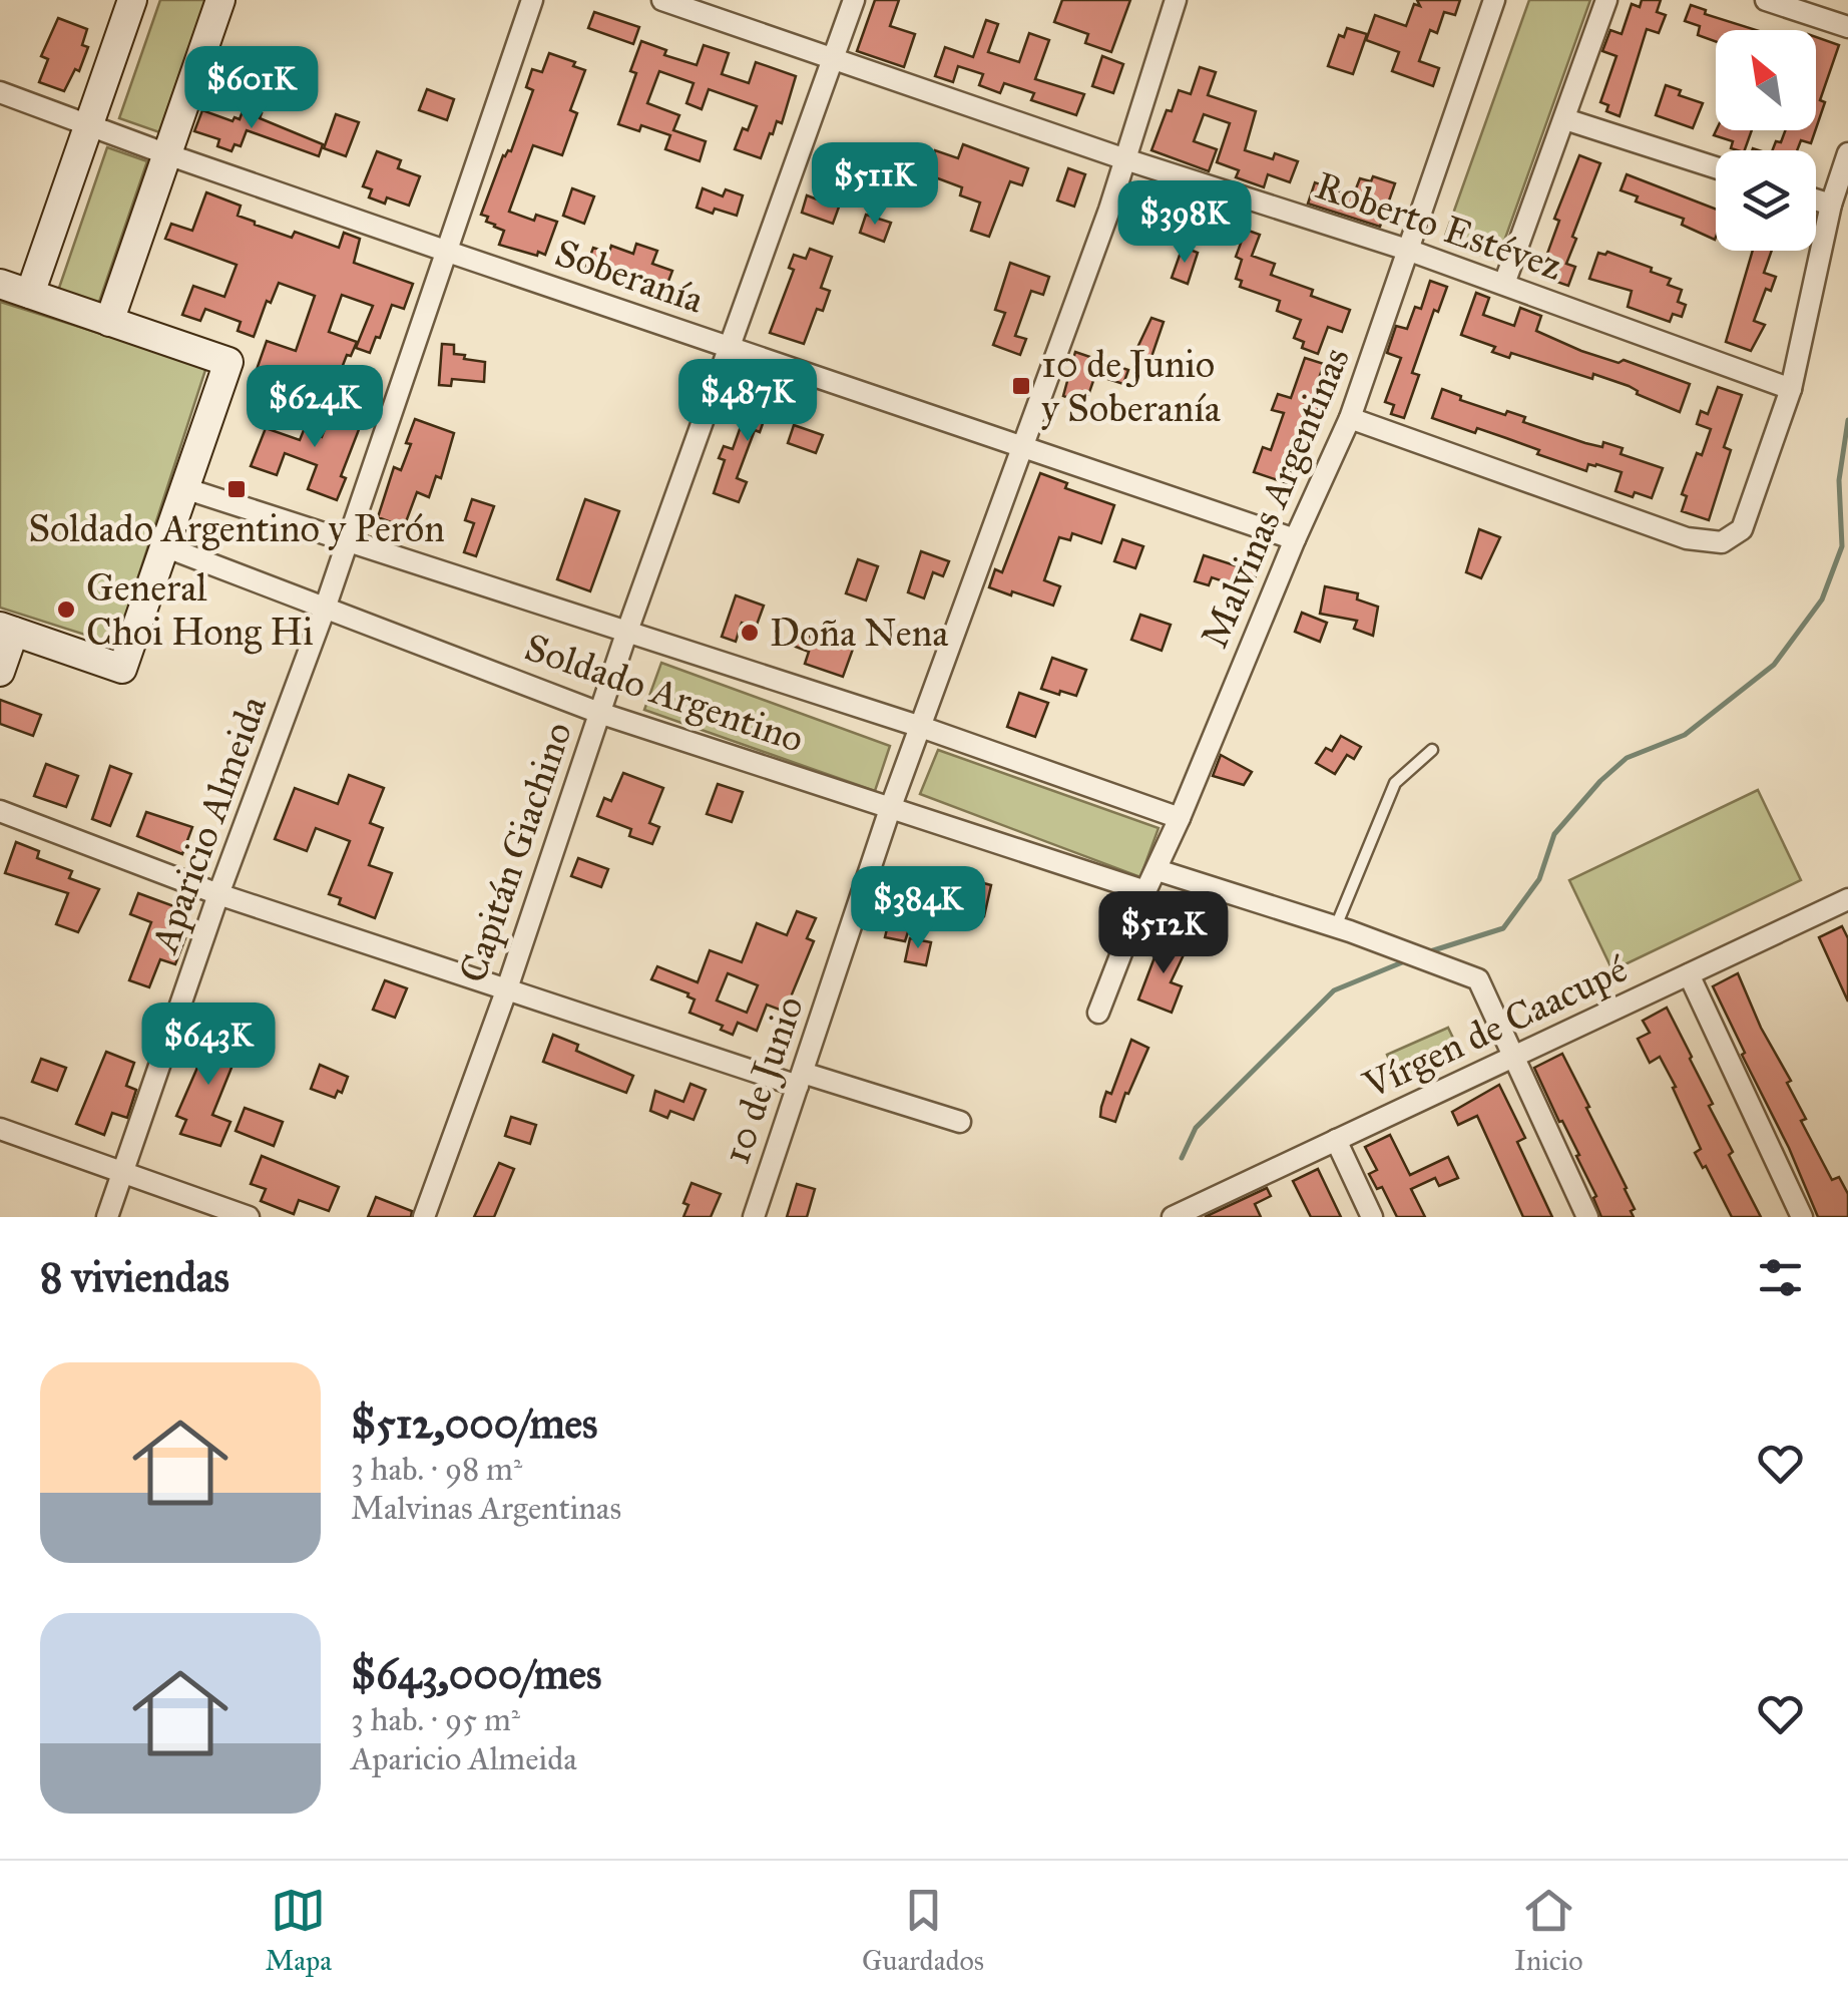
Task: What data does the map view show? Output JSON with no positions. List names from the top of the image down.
{
  "streets": {
    "street": [
      "Roberto Estévez",
      "Soberanía",
      "Malvinas Argentinas",
      "Soldado Argentino",
      "Aparicio Almeida",
      "Capitán Giachino",
      "Vírgen de Caacupé",
      "10 de Junio"
    ]
  },
  "crossings": [
    ["Roberto Estévez", "Malvinas Argentinas"],
    ["Roberto Estévez", "Capitán Giachino"],
    ["Roberto Estévez", "10 de Junio"],
    ["Soberanía", "Malvinas Argentinas"],
    ["Soberanía", "Aparicio Almeida"],
    ["Soberanía", "Capitán Giachino"],
    ["Soberanía", "10 de Junio"],
    ["Malvinas Argentinas", "Soldado Argentino"],
    ["Soldado Argentino", "Aparicio Almeida"],
    ["Soldado Argentino", "Capitán Giachino"],
    ["Soldado Argentino", "10 de Junio"]
  ],
  "places": {
    "transit": ["10 de Junio y Soberanía", "Soldado Argentino y Perón"],
    "other": ["General Choi Hong Hi", "Doña Nena"]
  },
  "north": "top left",
  "page": {
    "price": [
      "$601K",
      "$511K",
      "$398K",
      "$487K",
      "$624K",
      "$384K",
      "$512K",
      "$643K"
    ],
    "heading": "8 viviendas",
    "list": [
      {
        "name": "$512,000/mes",
        "note": "3 hab. · 98 m² · Malvinas Argentinas"
      },
      {
        "name": "$643,000/mes",
        "note": "3 hab. · 95 m² · Aparicio Almeida"
      }
    ],
    "tabs": ["Mapa", "Guardados", "Inicio"]
  }
}
